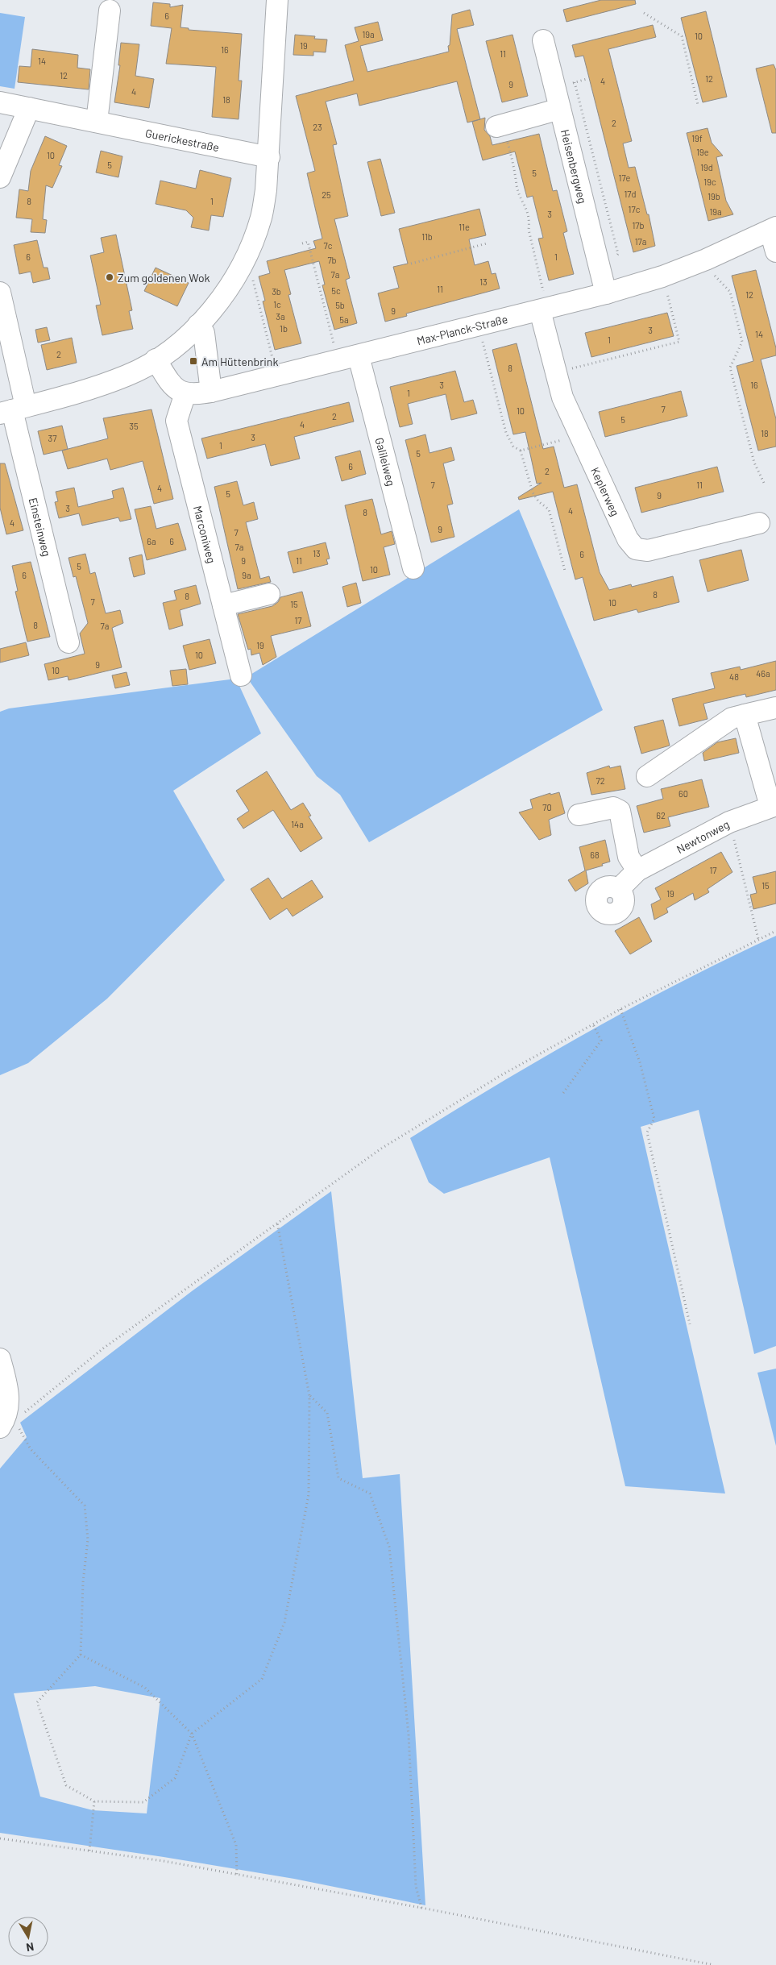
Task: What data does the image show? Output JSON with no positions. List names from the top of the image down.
{
  "streets": {
    "street": [
      "Guerickestraße",
      "Heisenbergweg",
      "Max-Planck-Straße",
      "Galileiweg",
      "Keplerweg",
      "Einsteinweg",
      "Marconiweg",
      "Newtonweg"
    ]
  },
  "crossings": [
    ["Heisenbergweg", "Max-Planck-Straße"],
    ["Max-Planck-Straße", "Galileiweg"],
    ["Max-Planck-Straße", "Keplerweg"],
    ["Max-Planck-Straße", "Marconiweg"]
  ],
  "places": {
    "other": ["Zum goldenen Wok"],
    "transit": ["Am Hüttenbrink"]
  },
  "house_numbers": [
    "6",
    "19a",
    "10",
    "19",
    "16",
    "11",
    "14",
    "12",
    "12",
    "4",
    "9",
    "4",
    "18",
    "2",
    "23",
    "19f",
    "19e",
    "10",
    "5",
    "19d",
    "5",
    "17e",
    "19c",
    "17d",
    "25",
    "19b",
    "8",
    "1",
    "17c",
    "19a",
    "3",
    "17b",
    "11e",
    "11b",
    "17a",
    "7c",
    "6",
    "1",
    "7b",
    "7a",
    "13",
    "11",
    "5c",
    "3b",
    "12",
    "1c",
    "5b",
    "9",
    "3a",
    "5a",
    "1b",
    "3",
    "14",
    "1",
    "2",
    "8",
    "3",
    "16",
    "1",
    "7",
    "10",
    "2",
    "5",
    "4",
    "35",
    "18",
    "3",
    "37",
    "1",
    "5",
    "6",
    "2",
    "7",
    "11",
    "4",
    "5",
    "9",
    "3",
    "4",
    "8",
    "4",
    "9",
    "7",
    "6a",
    "6",
    "7a",
    "13",
    "6",
    "9",
    "11",
    "5",
    "10",
    "6",
    "9a",
    "8",
    "8",
    "7",
    "10",
    "15",
    "17",
    "8",
    "7a",
    "19",
    "10",
    "9",
    "10",
    "46a",
    "48",
    "72",
    "60",
    "70",
    "62",
    "14a",
    "68",
    "17",
    "15",
    "19"
  ],
  "north": "bottom"
}
